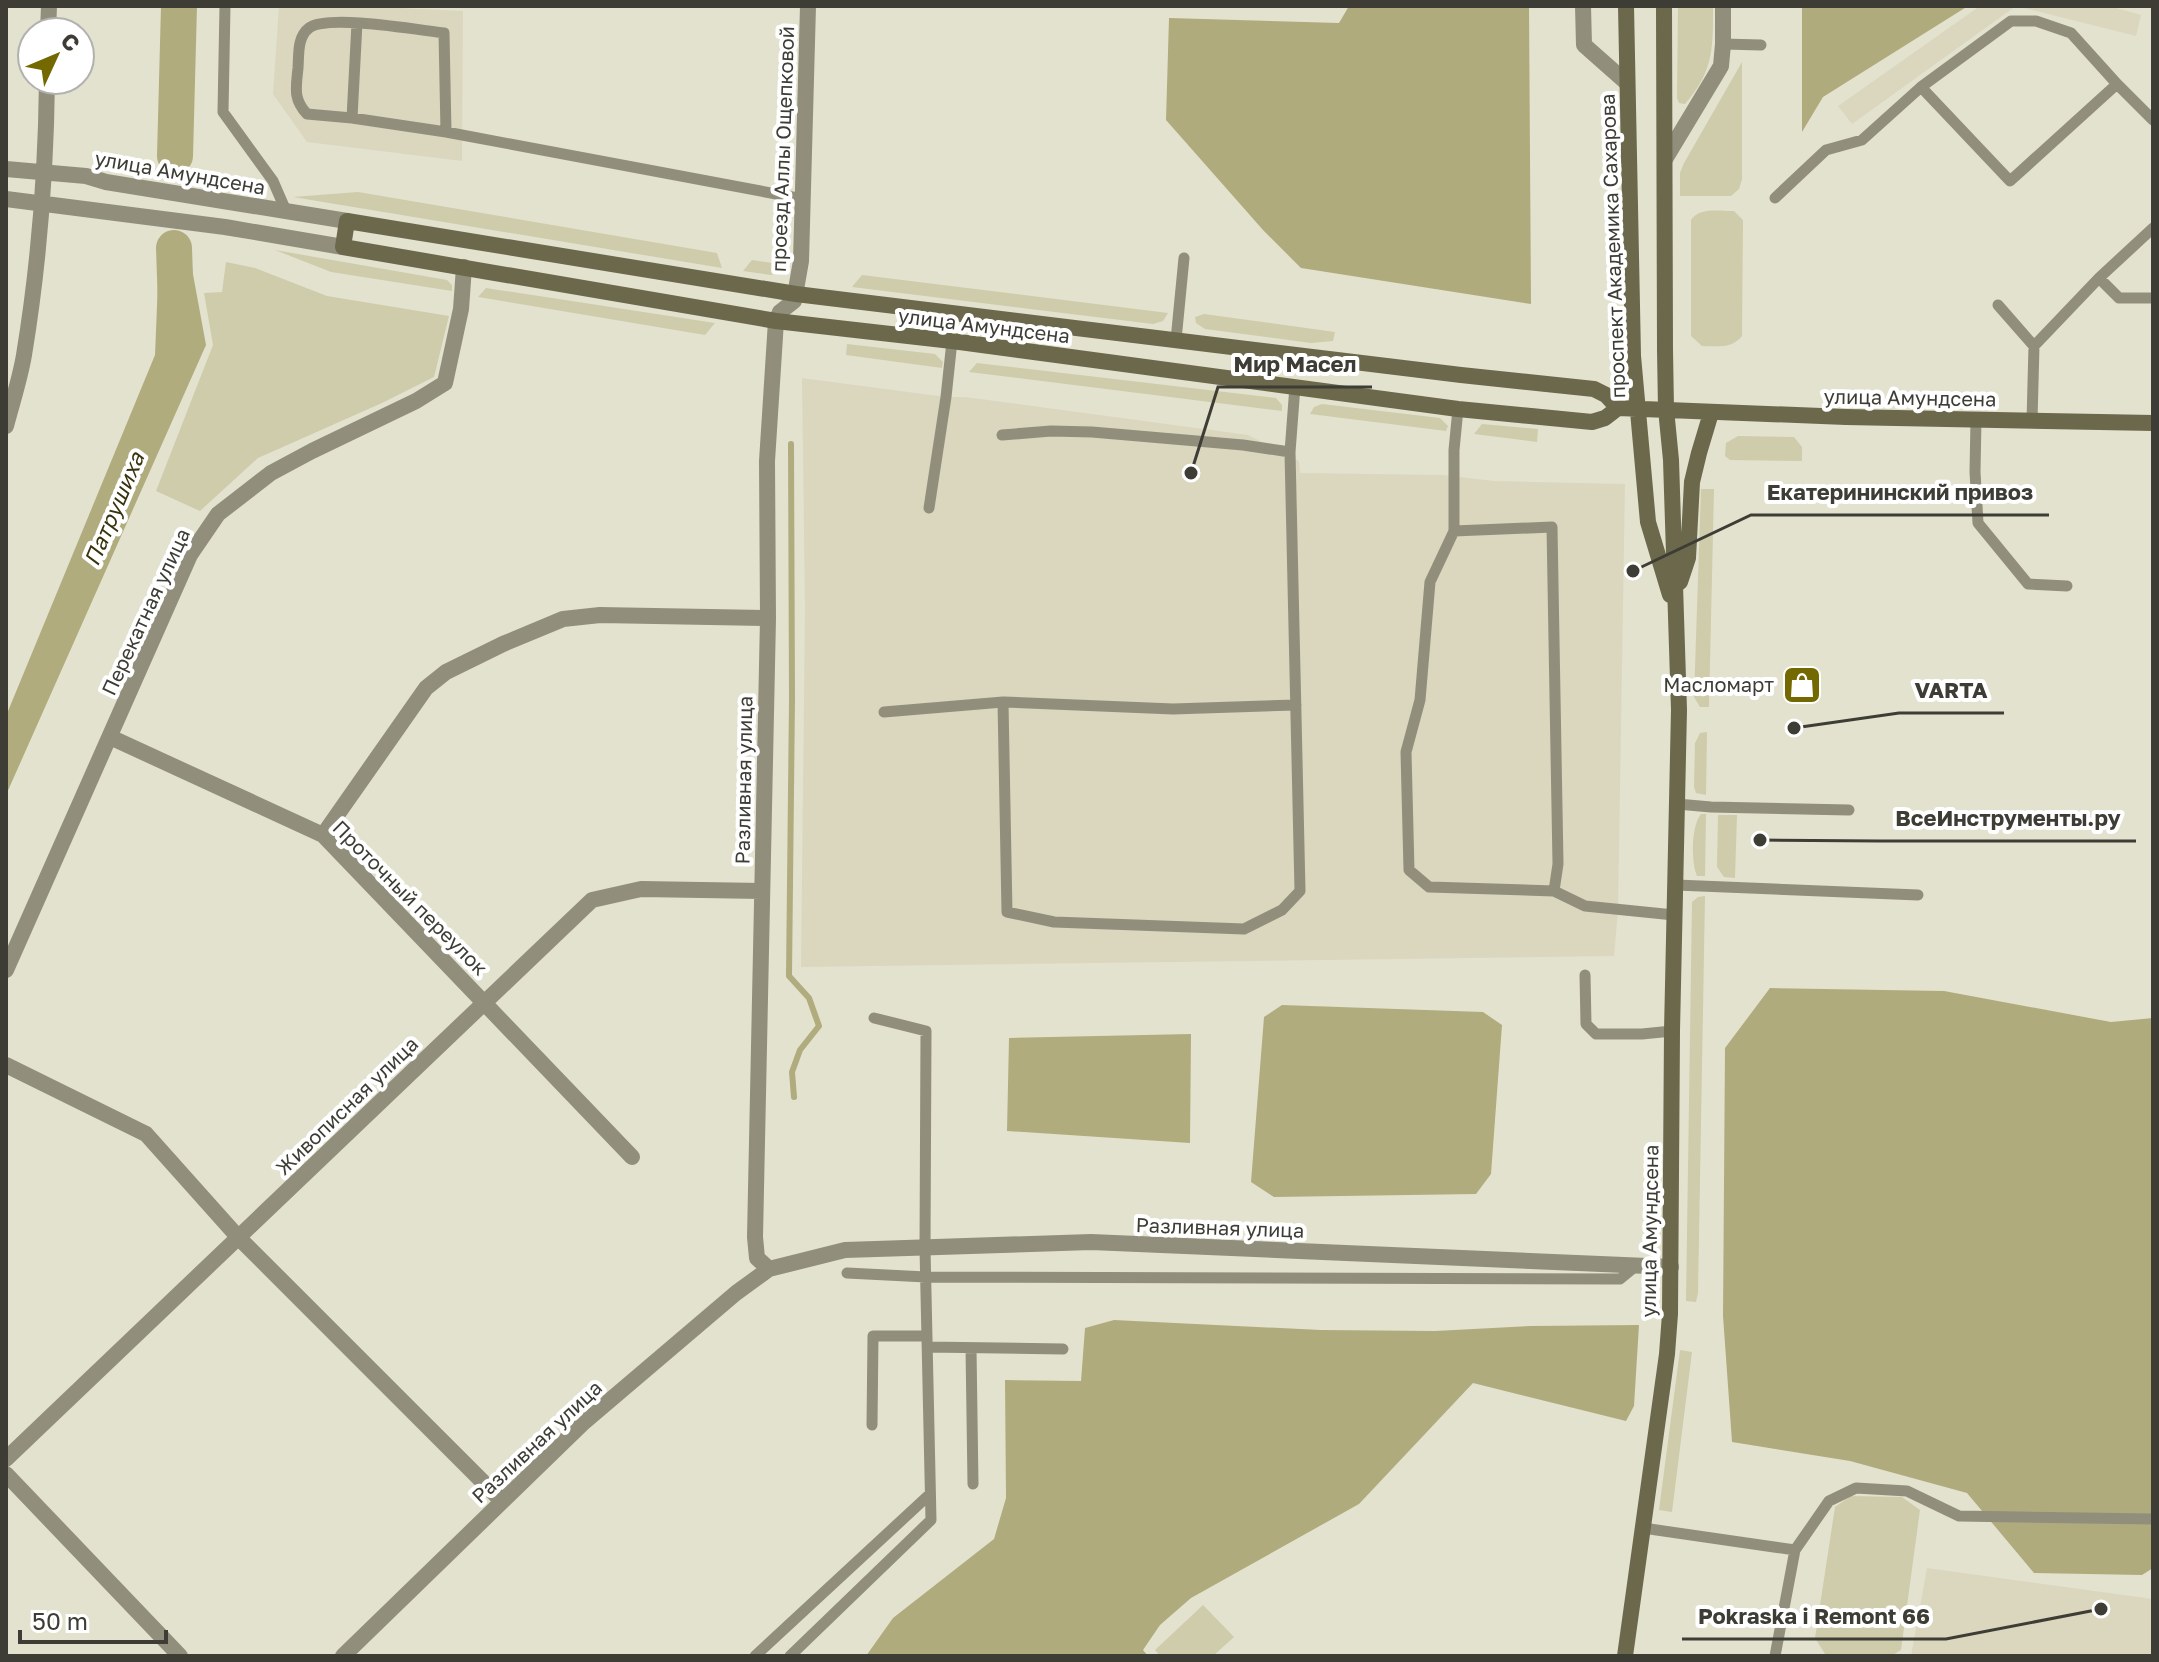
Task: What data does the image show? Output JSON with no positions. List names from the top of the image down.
{
  "streets": {
    "street": [
      "проезд Аллы Ощепковой",
      "улица Амундсена",
      "проспект Академика Сахарова",
      "Перекатная улица",
      "Разливная улица",
      "Проточный переулок",
      "Живописная улица"
    ]
  },
  "crossings": [
    ["проезд Аллы Ощепковой", "улица Амундсена"],
    ["улица Амундсена", "проспект Академика Сахарова"],
    ["улица Амундсена", "Перекатная улица"],
    ["улица Амундсена", "Разливная улица"],
    ["Перекатная улица", "Проточный переулок"],
    ["Разливная улица", "Живописная улица"],
    ["Проточный переулок", "Живописная улица"]
  ],
  "water": ["Патрушиха"],
  "places": {
    "other": [
      "Мир Масел",
      "Екатерининский привоз",
      "VARTA",
      "ВсеИнструменты.ру",
      "Pokraska i Remont 66"
    ],
    "shop": ["Масломарт"]
  },
  "scale_bar": "50 m",
  "north": "top right"
}
